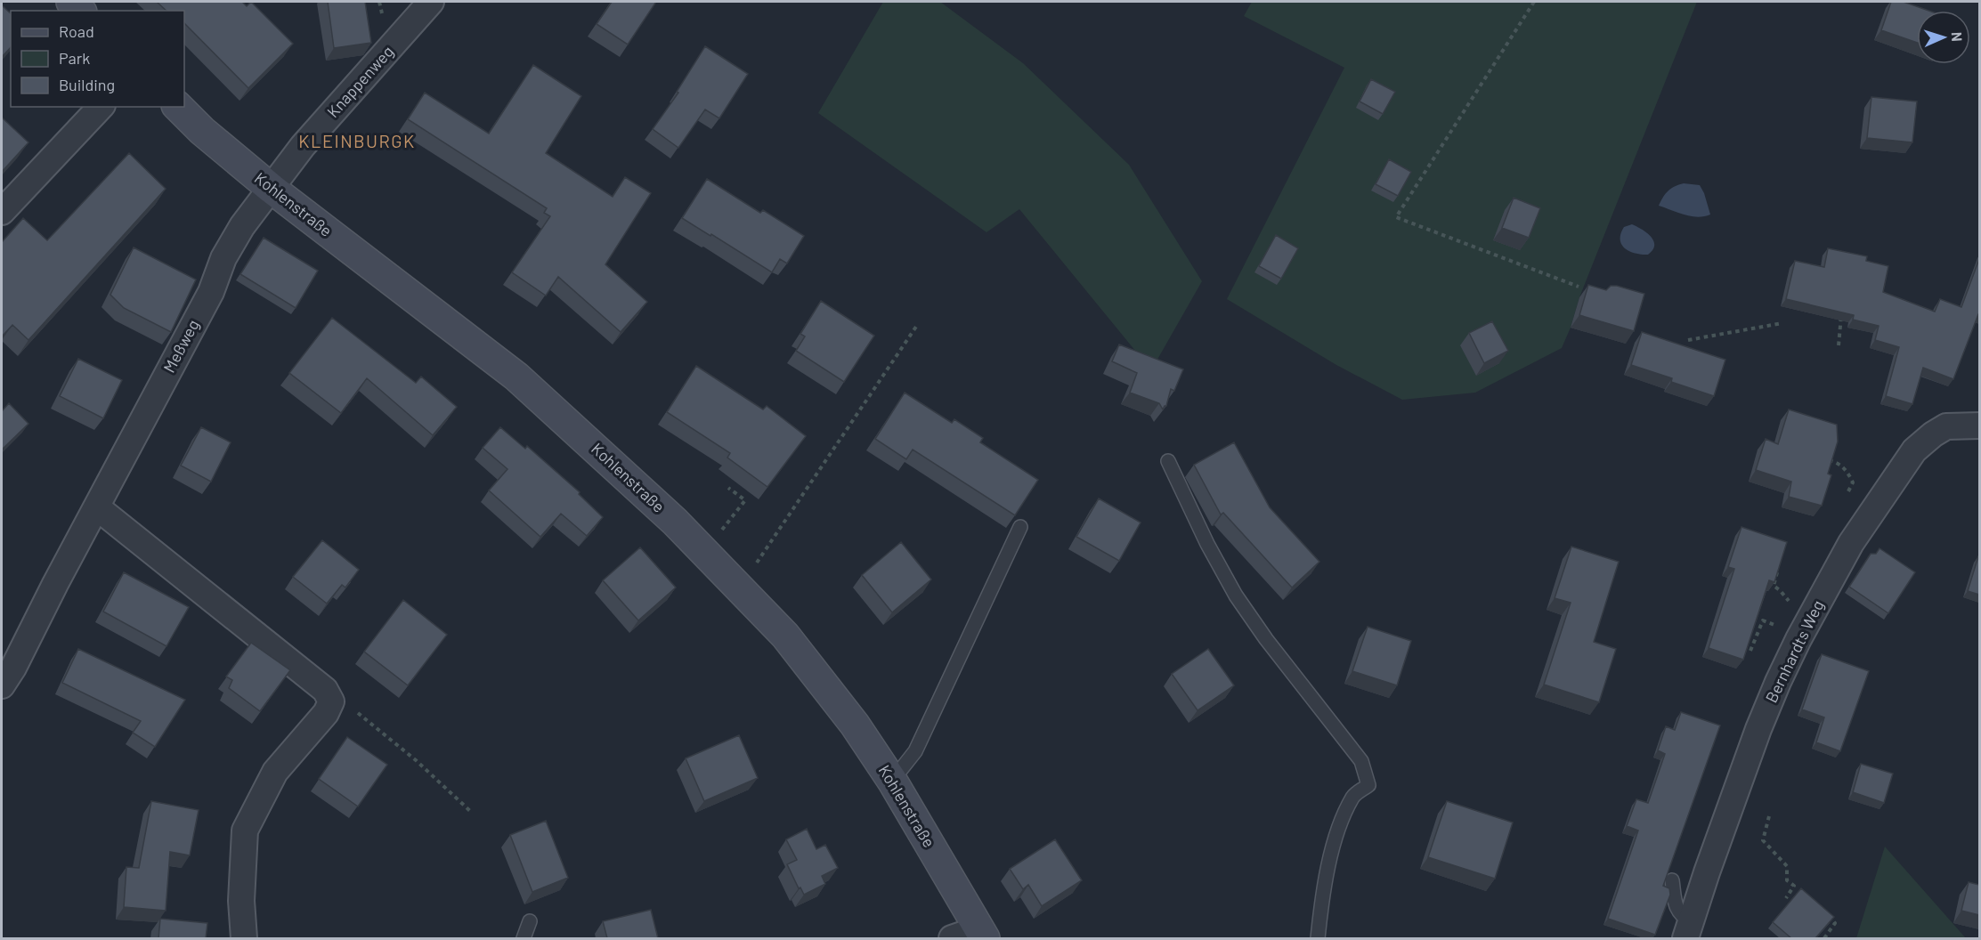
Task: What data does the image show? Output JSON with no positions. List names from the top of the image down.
{
  "streets": {
    "street": [
      "Knappenweg",
      "Kohlenstraße",
      "Meßweg",
      "Bernhardts Weg"
    ]
  },
  "crossings": [
    ["Knappenweg", "Kohlenstraße"],
    ["Knappenweg", "Meßweg"],
    ["Kohlenstraße", "Meßweg"]
  ],
  "districts": ["KLEINBURGK"],
  "legend": ["Road", "Park", "Building"],
  "north": "right"
}
